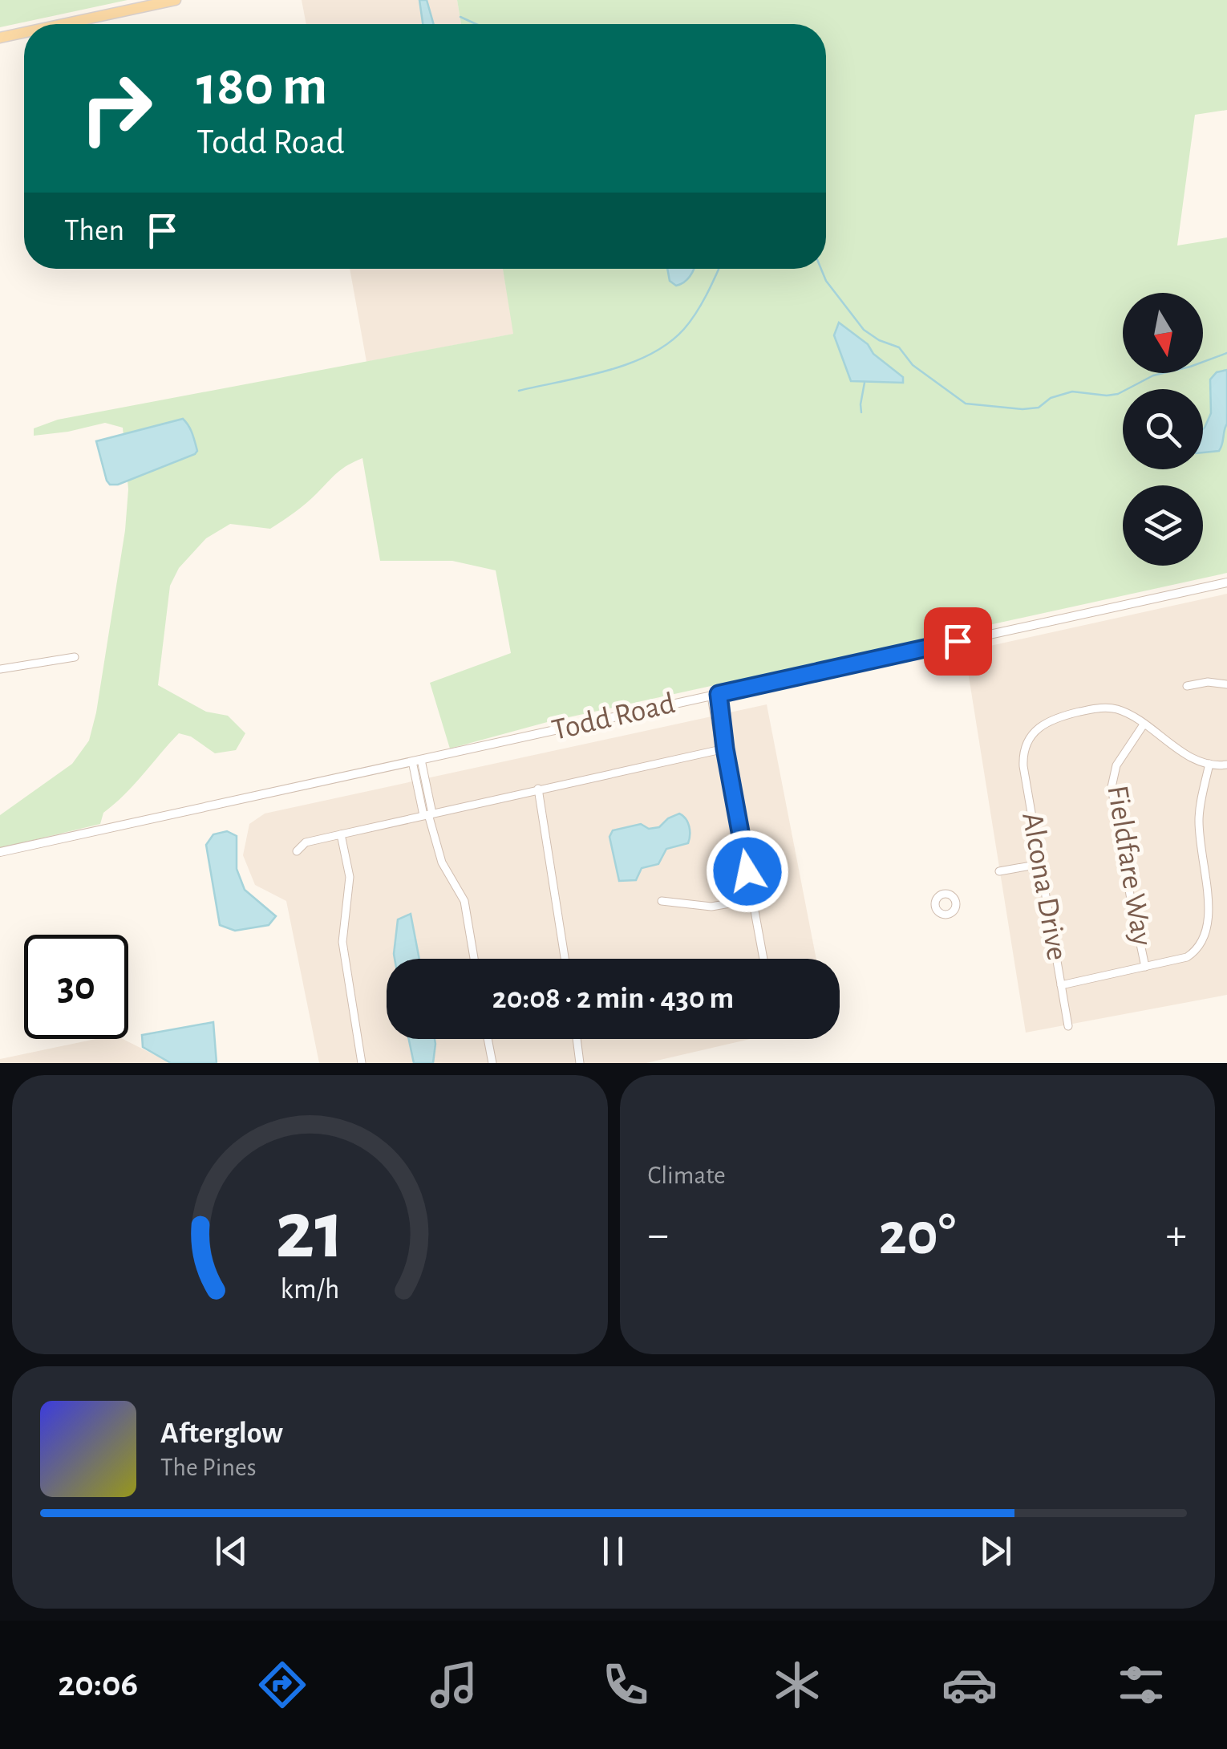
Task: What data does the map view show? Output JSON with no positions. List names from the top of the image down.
{
  "streets": {
    "street": ["Todd Road", "Fieldfare Way", "Alcona Drive"]
  },
  "crossings": [
    ["Fieldfare Way", "Alcona Drive"]
  ],
  "north": "bottom",
  "page": {
    "turn": ["180 m", "Todd Road"],
    "then": "Then",
    "limit": "30",
    "trip": "20:08 · 2 min · 430 m",
    "tile": "Climate",
    "heat": ["−", "20°", "+"],
    "song": ["Afterglow", "The Pines"],
    "tabs": "20:06",
    "gauge": ["21", "km/h"]
  }
}
